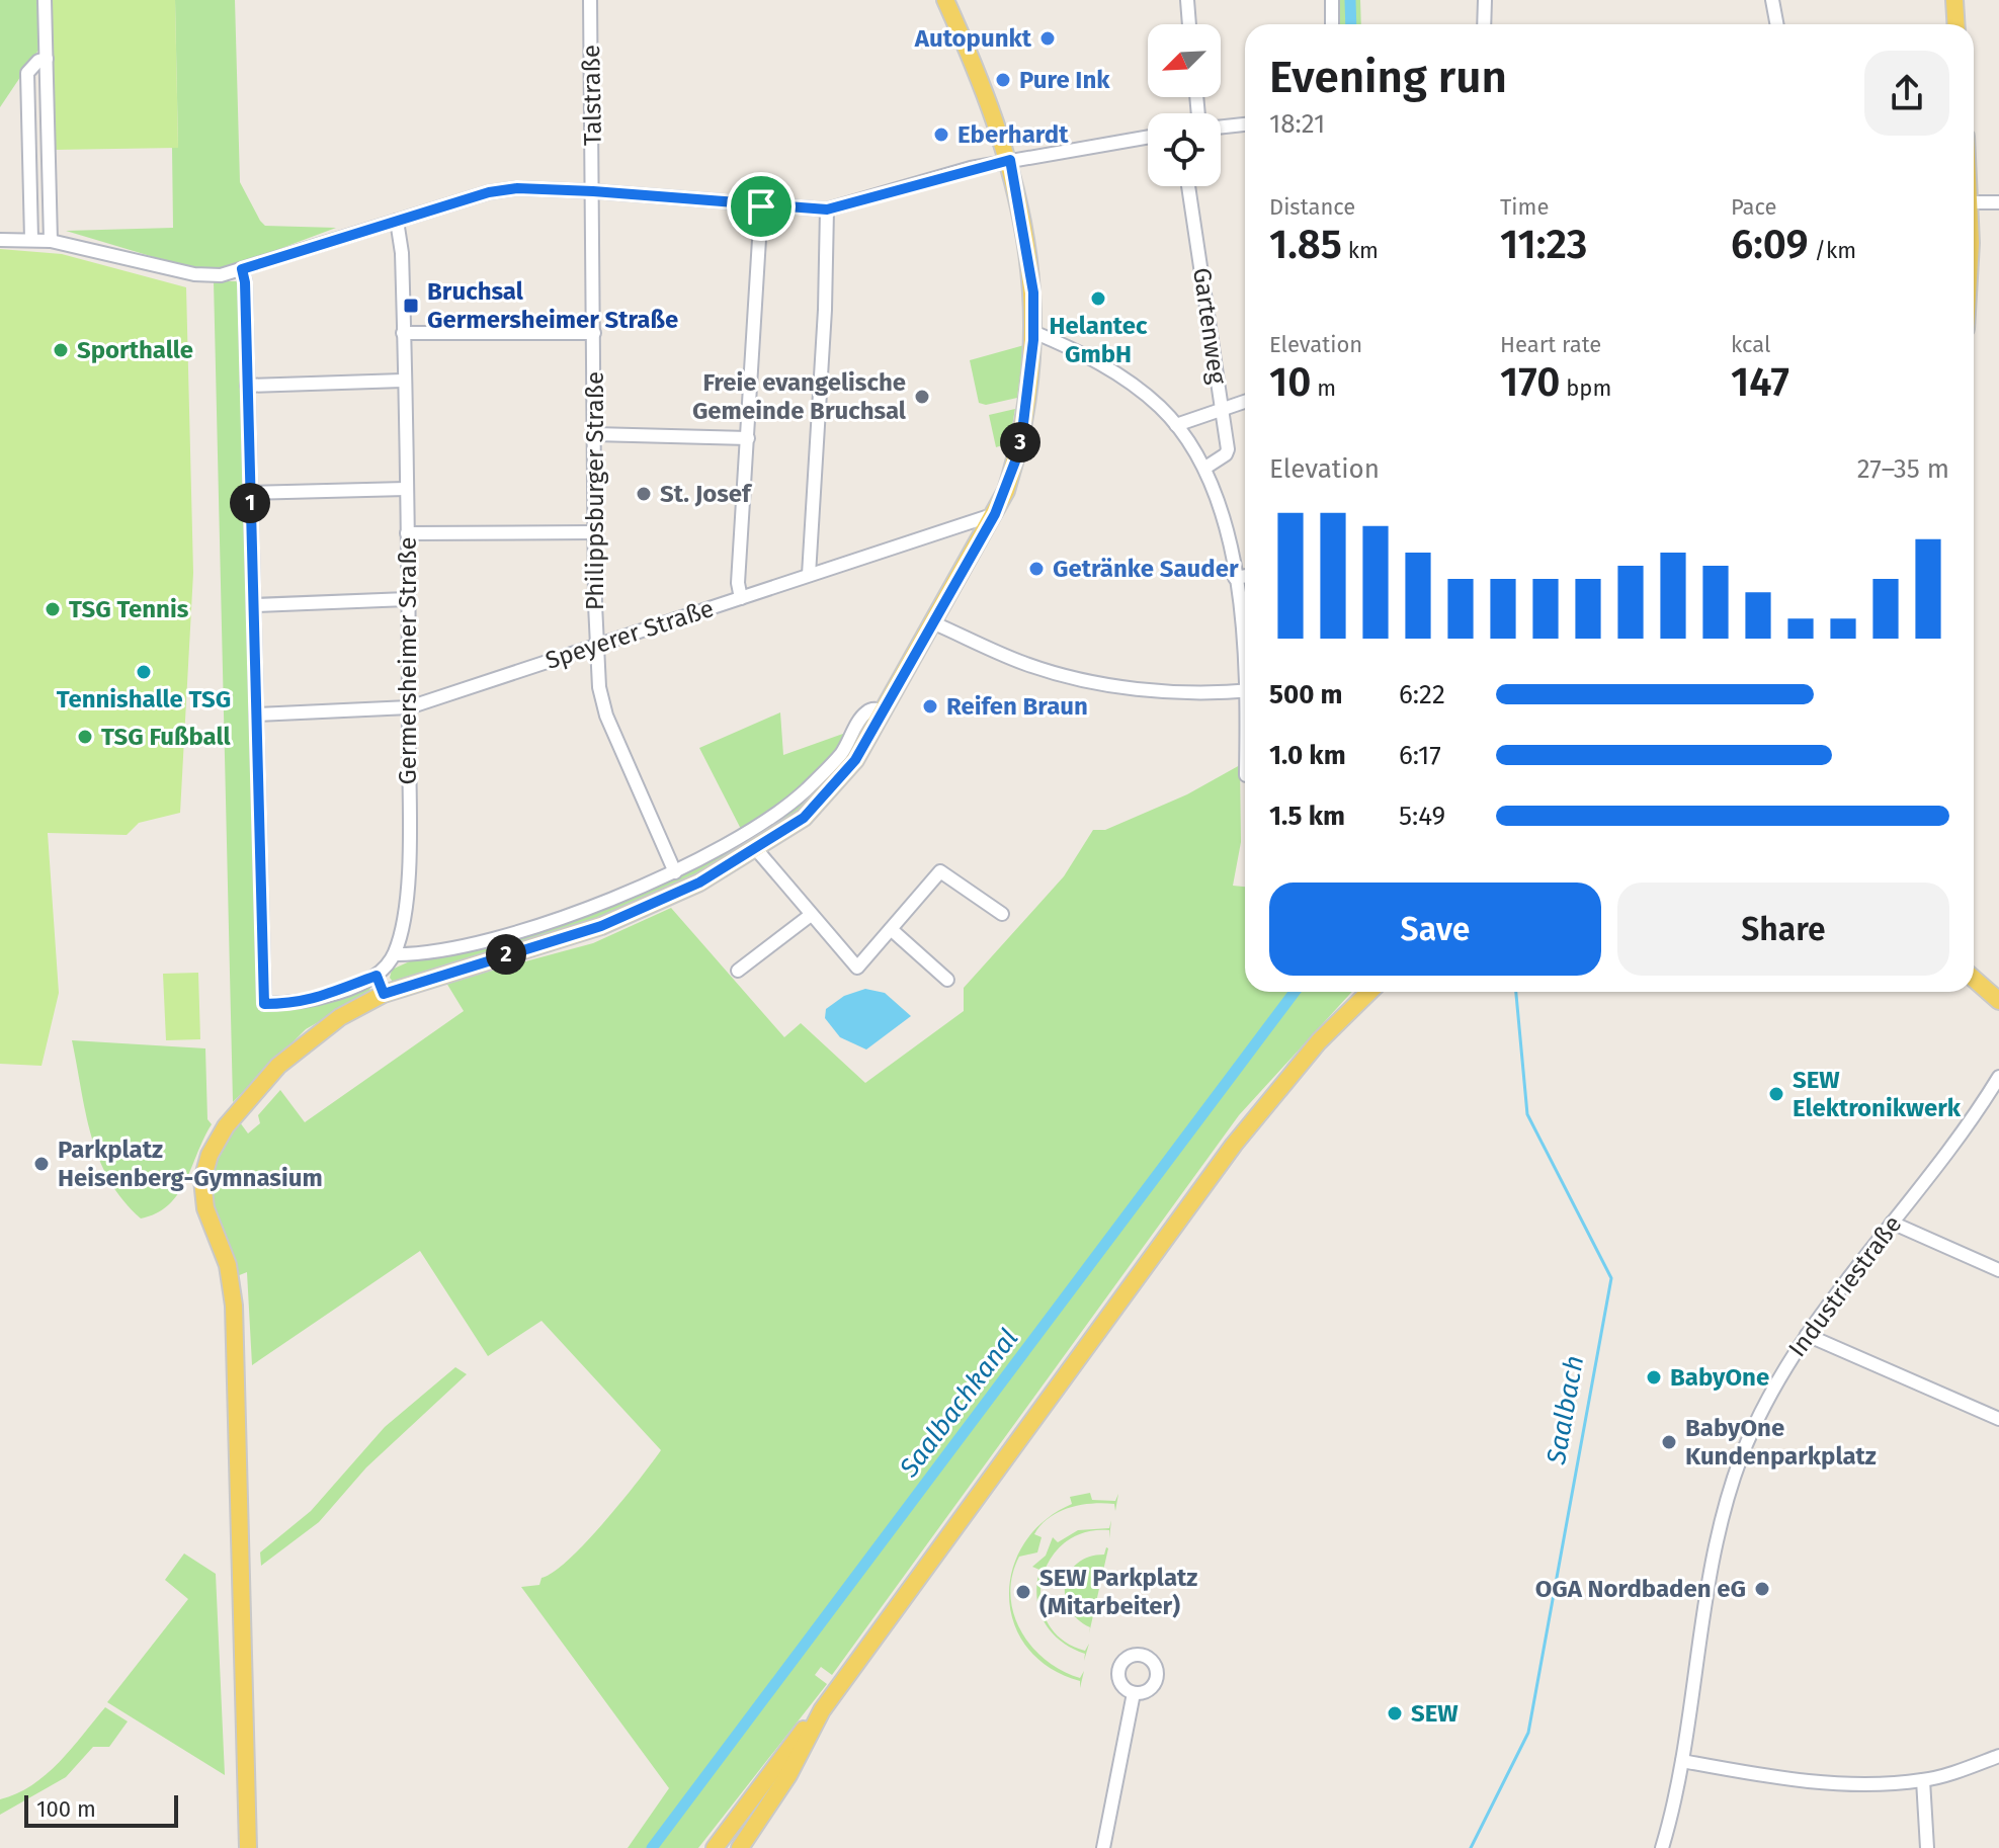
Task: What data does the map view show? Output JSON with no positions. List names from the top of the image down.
{
  "streets": {
    "street": [
      "Talstraße",
      "Gartenweg",
      "Philippsburger Straße",
      "Speyerer Straße",
      "Germersheimer Straße",
      "Industriestraße"
    ]
  },
  "crossings": [
    ["Talstraße", "Philippsburger Straße"],
    ["Philippsburger Straße", "Speyerer Straße"],
    ["Speyerer Straße", "Germersheimer Straße"]
  ],
  "water": ["Saalbachkanal", "Saalbach"],
  "places": {
    "other": [
      "Autopunkt",
      "Pure Ink",
      "Eberhardt",
      "Helantec GmbH",
      "Sporthalle",
      "Freie evangelische Gemeinde Bruchsal",
      "St. Josef",
      "Getränke Sauder",
      "TSG Tennis",
      "Tennishalle TSG",
      "Reifen Braun",
      "TSG Fußball",
      "SEW Elektronikwerk",
      "Parkplatz Heisenberg-Gymnasium",
      "BabyOne",
      "BabyOne Kundenparkplatz",
      "OGA Nordbaden eG",
      "SEW Parkplatz (Mitarbeiter)",
      "SEW"
    ],
    "transit": ["Bruchsal Germersheimer Straße"]
  },
  "scale_bar": "100 m",
  "north": "bottom left",
  "page": {
    "heading": ["Evening run", "18:21"],
    "stats": [
      ["Distance", "1.85 km"],
      ["Time", "11:23"],
      ["Pace", "6:09 /km"],
      ["Elevation", "10 m"],
      ["Heart rate", "170 bpm"],
      ["kcal", "147"]
    ],
    "pins": ["3", "1", "2"],
    "chart": ["Elevation", "27–35 m"],
    "list": [
      {
        "name": "500 m",
        "note": "6:22"
      },
      {
        "name": "1.0 km",
        "note": "6:17"
      },
      {
        "name": "1.5 km",
        "note": "5:49"
      }
    ],
    "buttons": ["Save", "Share"],
    "scale": "100 m"
  }
}
